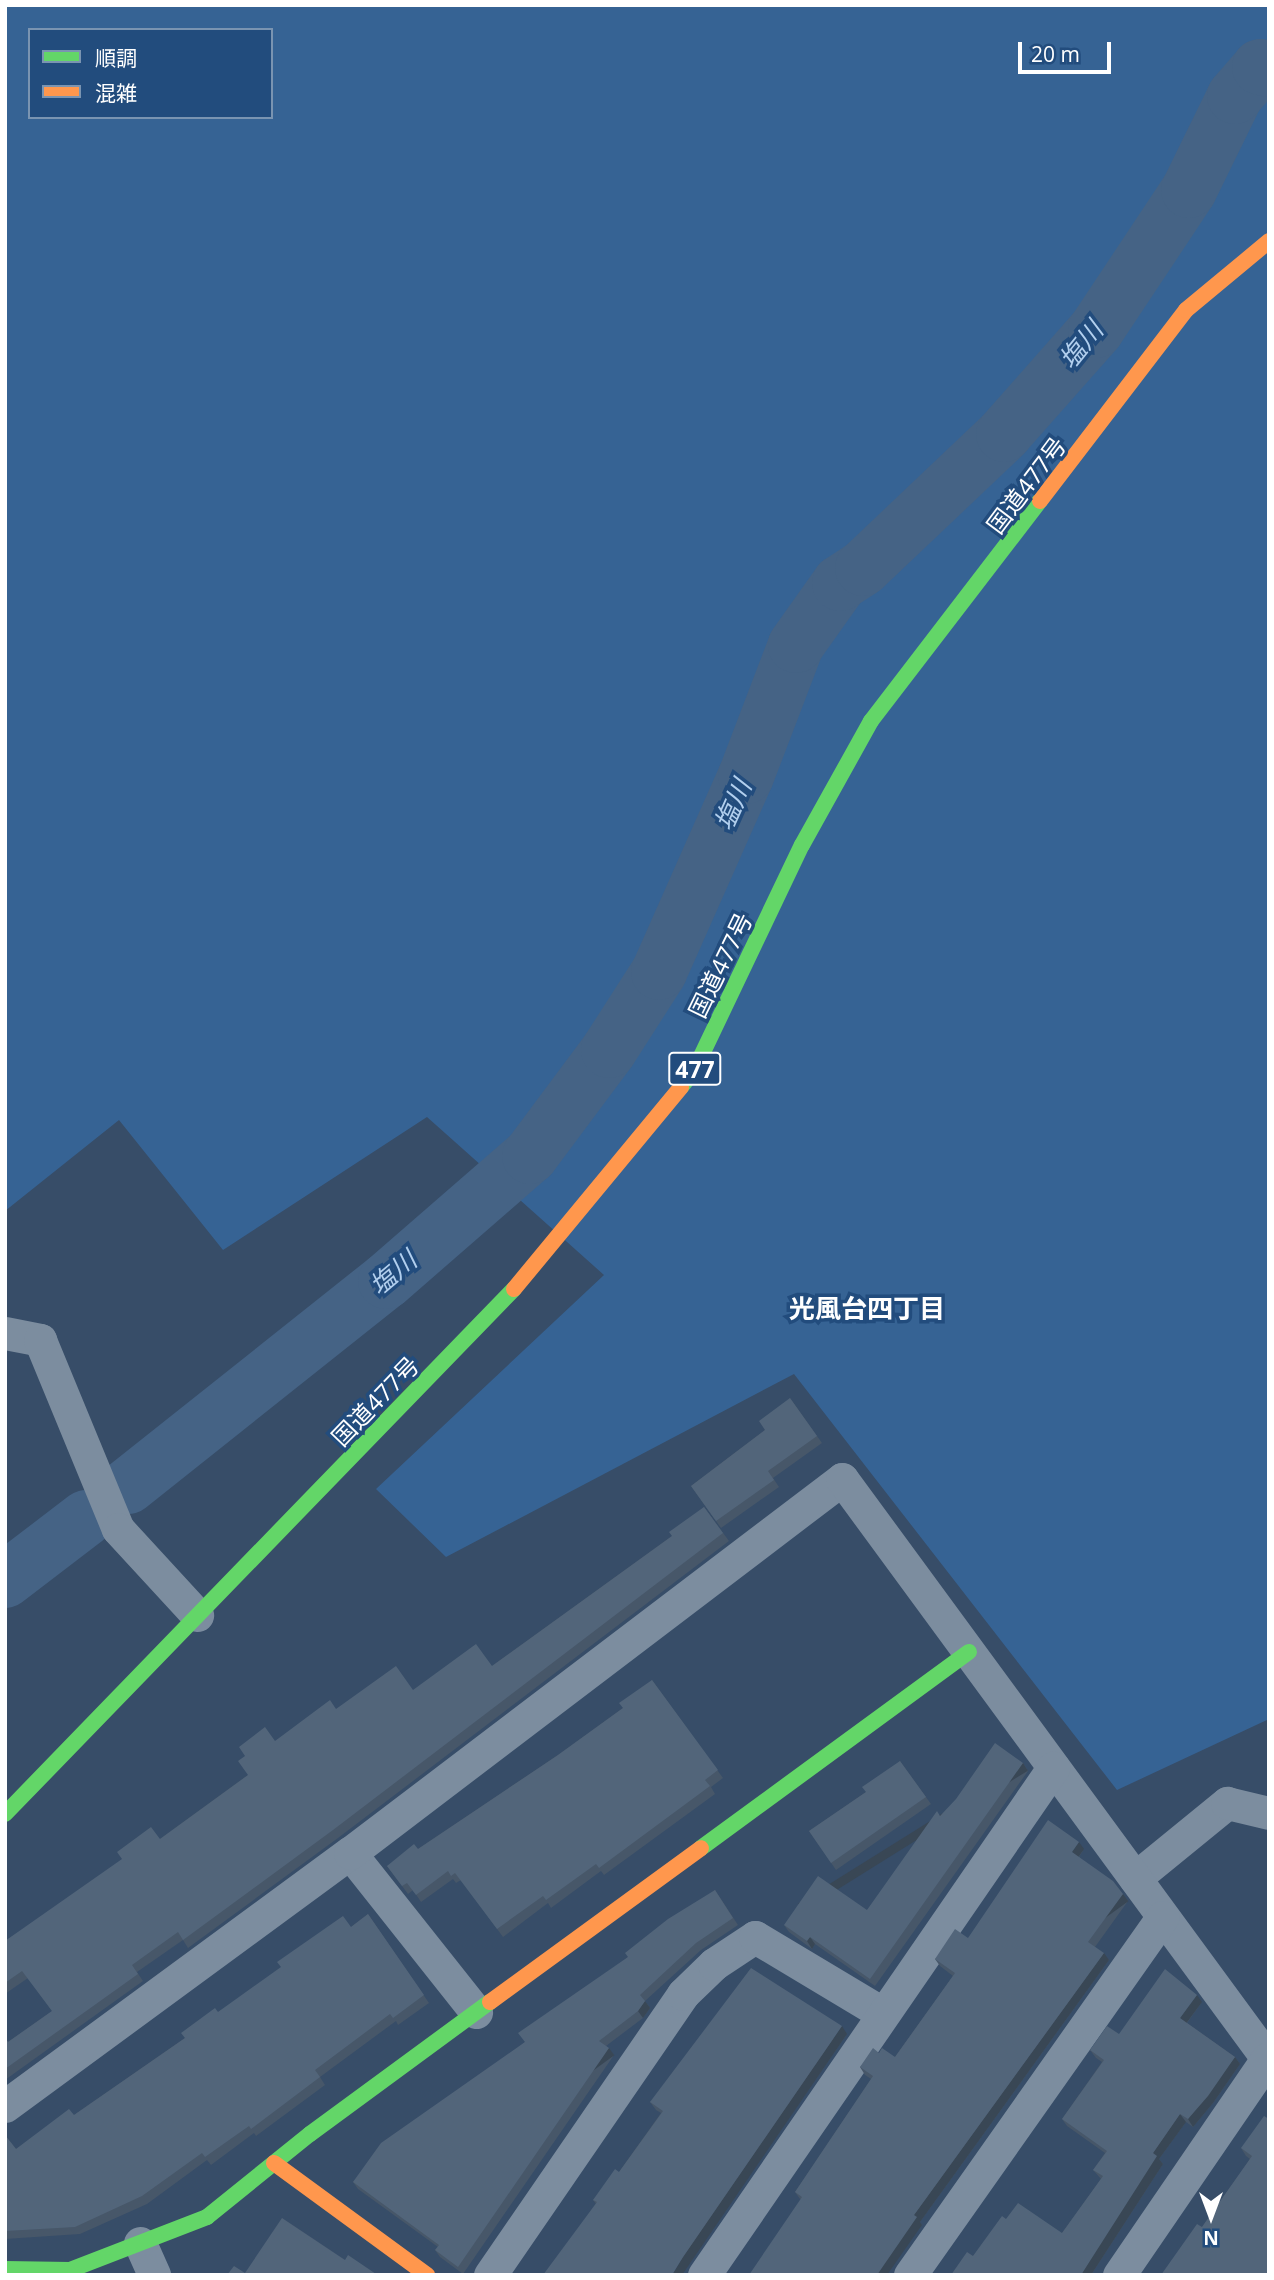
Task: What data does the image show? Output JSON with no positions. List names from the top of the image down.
{
  "streets": {
    "main road": ["国道477号", "477"]
  },
  "districts": ["光風台四丁目"],
  "water": ["塩川"],
  "legend": ["順調", "混雑"],
  "scale_bar": "20 m",
  "north": "bottom"
}
